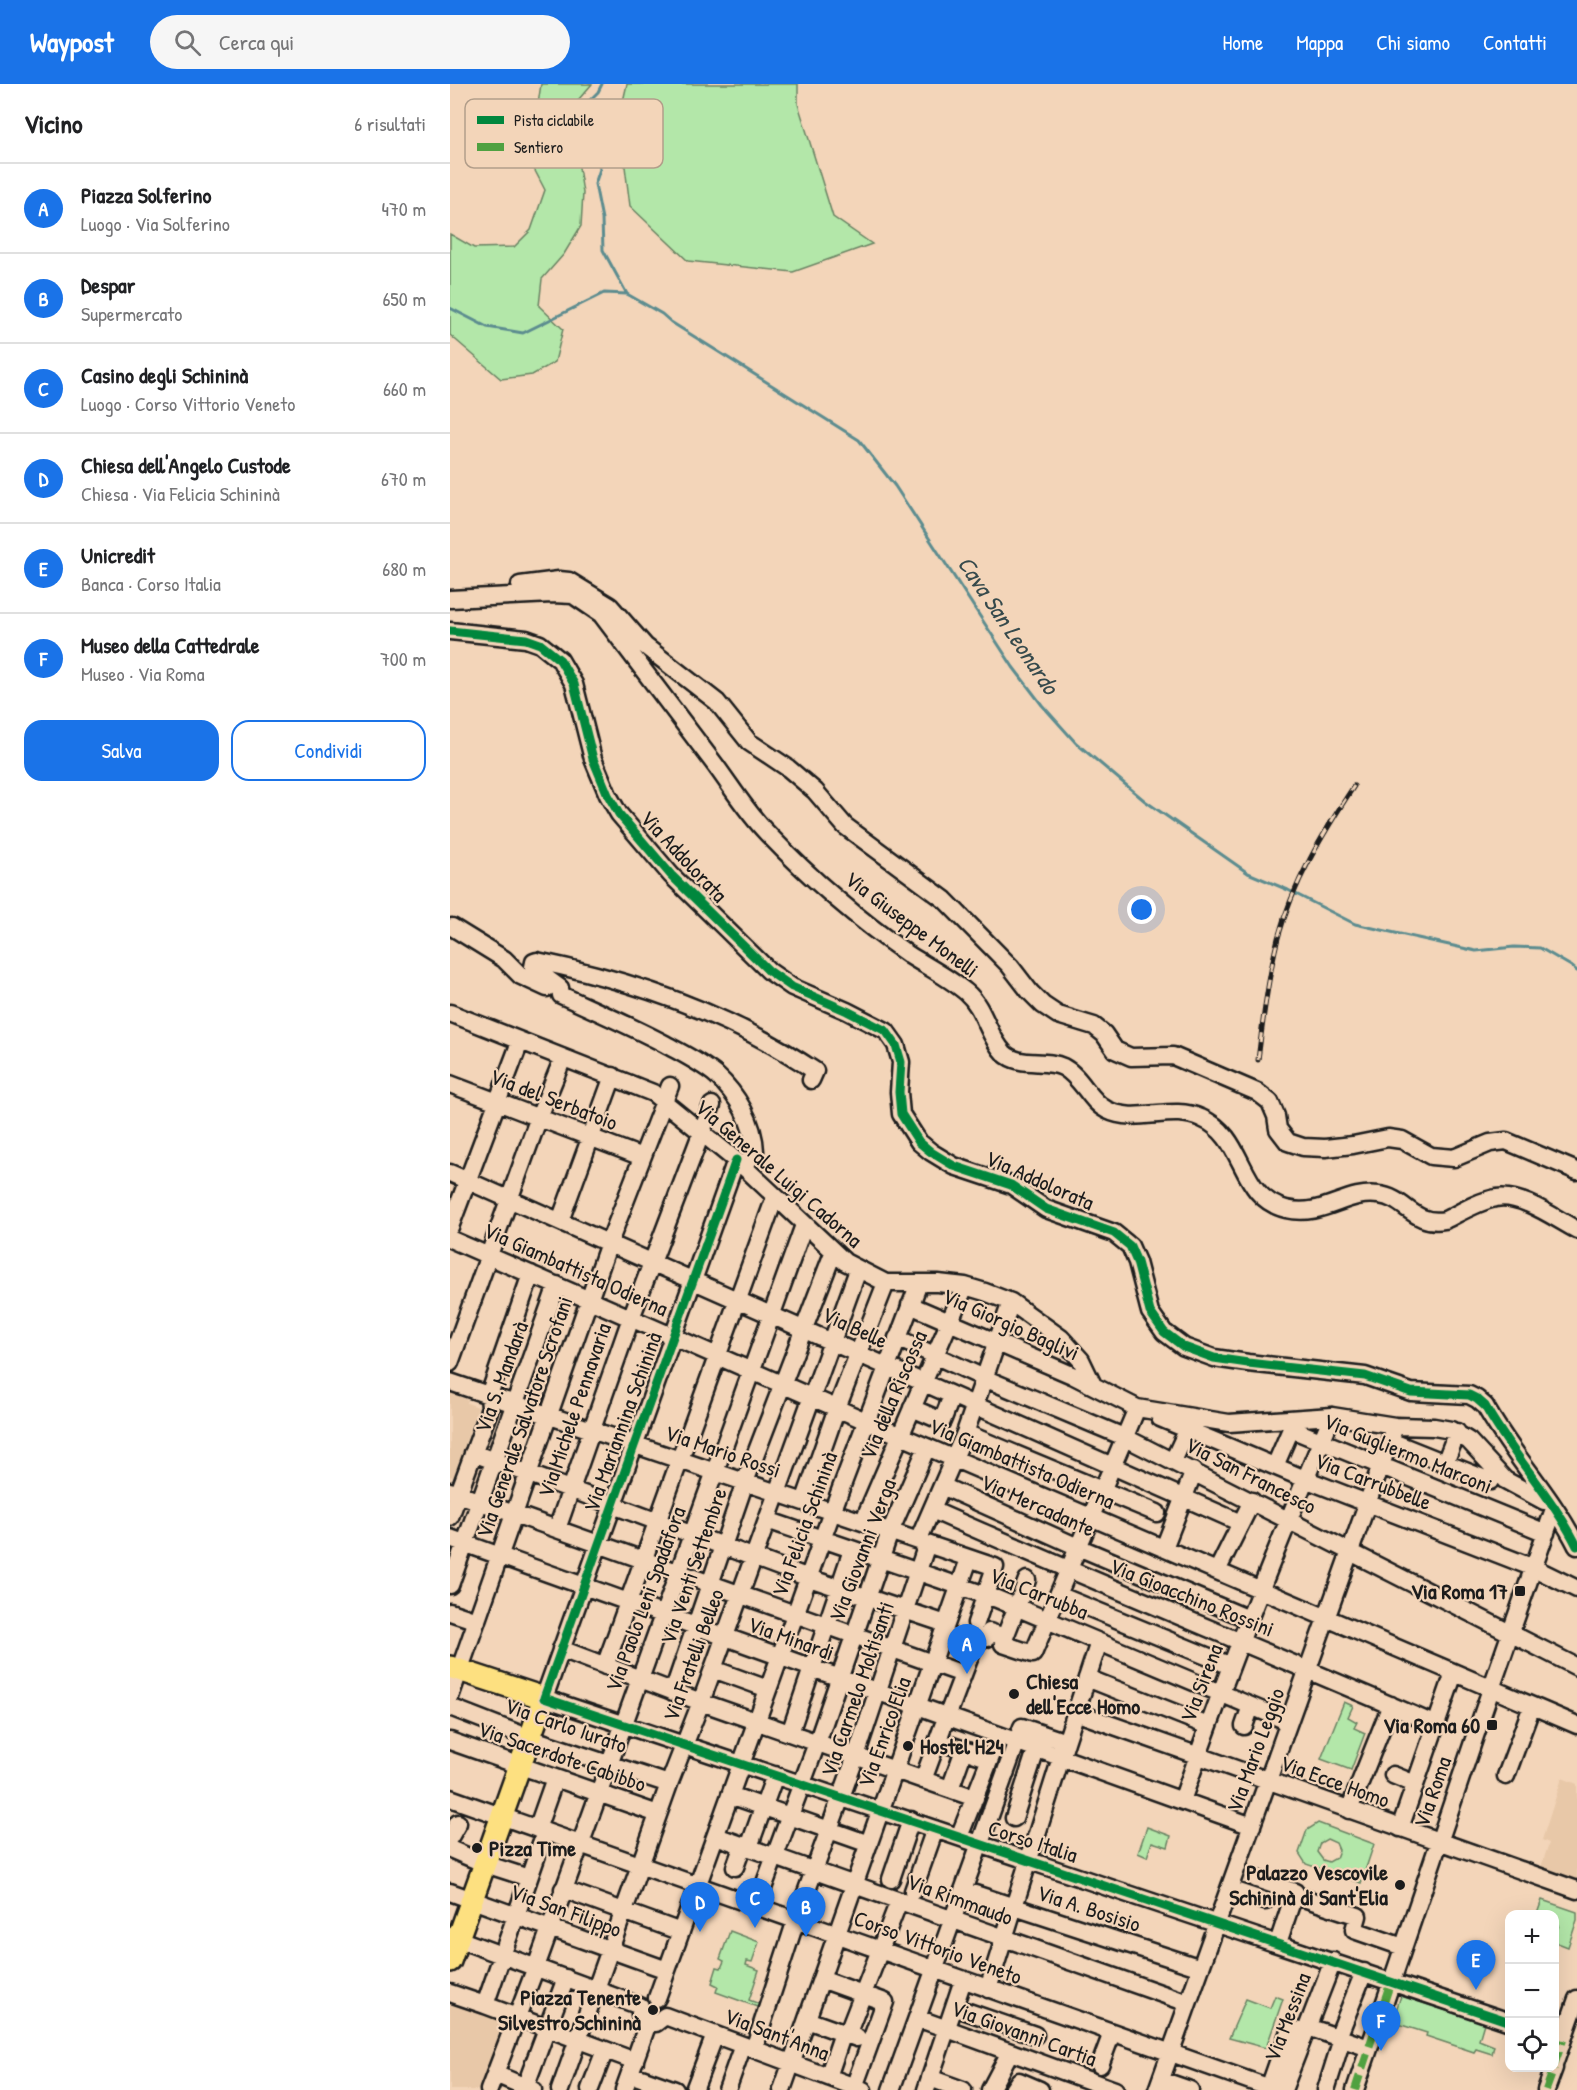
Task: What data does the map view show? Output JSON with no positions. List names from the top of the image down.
{
  "streets": {
    "main road": ["Via Mariannina Schininà", "Corso Italia"],
    "street": [
      "Via Addolorata",
      "Via Giuseppe Monelli",
      "Via del Serbatoio",
      "Via Generale Luigi Cadorna",
      "Via Giambattista Odierna",
      "Via Giorgio Baglivi",
      "Via Belle",
      "Via S. Mandarà",
      "Via della Riscossa",
      "Via Michele Pennavaria",
      "Via Generale Salvatore Scrofani",
      "Via Mario Rossi",
      "Via Gugliermo Marconi",
      "Via San Francesco",
      "Via Carrubbelle",
      "Via Mercadante",
      "Via Felicia Schininà",
      "Via Giovanni Verga",
      "Via Venti Settembre",
      "Via Carrubba",
      "Via Gioacchino Rossini",
      "Via Paolo Leni Spadafora",
      "Via Minardi",
      "Via Fratelli Belleo",
      "Via Sirena",
      "Via Carmelo Moltisanti",
      "Via Carlo Iurato",
      "Via Enrico Elia",
      "Via Mario Leggio",
      "Via Sacerdote Cabibbo",
      "Via Ecce Homo",
      "Via Roma",
      "Via Rimmaudo",
      "Via A. Bosisio",
      "Via San Filippo",
      "Corso Vittorio Veneto",
      "Via Messina",
      "Via Giovanni Cartia",
      "Via Sant'Anna"
    ]
  },
  "crossings": [
    ["Via Addolorata", "Via Roma"],
    ["Via del Serbatoio", "Via Generale Salvatore Scrofani"],
    ["Via Generale Luigi Cadorna", "Via Giorgio Baglivi"],
    ["Via Generale Luigi Cadorna", "Via della Riscossa"],
    ["Via Generale Luigi Cadorna", "Via Michele Pennavaria"],
    ["Via Generale Luigi Cadorna", "Via Generale Salvatore Scrofani"],
    ["Via Generale Luigi Cadorna", "Via Mariannina Schininà"],
    ["Via Generale Luigi Cadorna", "Via Felicia Schininà"],
    ["Via Generale Luigi Cadorna", "Via Venti Settembre"],
    ["Via Generale Luigi Cadorna", "Via Paolo Leni Spadafora"],
    ["Via Generale Luigi Cadorna", "Via Fratelli Belleo"],
    ["Via Generale Luigi Cadorna", "Via Carmelo Moltisanti"],
    ["Via Giambattista Odierna", "Via S. Mandarà"],
    ["Via Giambattista Odierna", "Via della Riscossa"],
    ["Via Giambattista Odierna", "Via Michele Pennavaria"],
    ["Via Giambattista Odierna", "Via Generale Salvatore Scrofani"],
    ["Via Giambattista Odierna", "Via Mariannina Schininà"],
    ["Via Giambattista Odierna", "Via Felicia Schininà"],
    ["Via Giambattista Odierna", "Via Giovanni Verga"],
    ["Via Giambattista Odierna", "Via Venti Settembre"],
    ["Via Giambattista Odierna", "Via Paolo Leni Spadafora"],
    ["Via Giambattista Odierna", "Via Fratelli Belleo"],
    ["Via Giambattista Odierna", "Via Sirena"],
    ["Via Giambattista Odierna", "Via Carmelo Moltisanti"],
    ["Via Giambattista Odierna", "Via Mario Leggio"],
    ["Via Giambattista Odierna", "Via Roma"],
    ["Via Giorgio Baglivi", "Via della Riscossa"],
    ["Via Giorgio Baglivi", "Via Carrubbelle"],
    ["Via Giorgio Baglivi", "Via Felicia Schininà"],
    ["Via Giorgio Baglivi", "Via Sirena"],
    ["Via Giorgio Baglivi", "Via Carmelo Moltisanti"],
    ["Via Giorgio Baglivi", "Via Mario Leggio"],
    ["Via Belle", "Via della Riscossa"],
    ["Via Belle", "Via Michele Pennavaria"],
    ["Via Belle", "Via Generale Salvatore Scrofani"],
    ["Via Belle", "Via Mariannina Schininà"],
    ["Via Belle", "Via Felicia Schininà"],
    ["Via Belle", "Via Venti Settembre"],
    ["Via Belle", "Via Paolo Leni Spadafora"],
    ["Via Belle", "Via Fratelli Belleo"],
    ["Via Belle", "Via Carmelo Moltisanti"],
    ["Via S. Mandarà", "Via Mario Rossi"],
    ["Via S. Mandarà", "Via Minardi"],
    ["Via della Riscossa", "Via Mario Rossi"],
    ["Via della Riscossa", "Via San Francesco"],
    ["Via Michele Pennavaria", "Via Mario Rossi"],
    ["Via Generale Salvatore Scrofani", "Via Mario Rossi"],
    ["Via Generale Salvatore Scrofani", "Via Minardi"],
    ["Via Generale Salvatore Scrofani", "Corso Italia"],
    ["Via Mariannina Schininà", "Via Mario Rossi"],
    ["Via Mariannina Schininà", "Via Minardi"],
    ["Via Mariannina Schininà", "Via Carlo Iurato"],
    ["Via Mariannina Schininà", "Via Sacerdote Cabibbo"],
    ["Via Mariannina Schininà", "Corso Italia"],
    ["Via Mariannina Schininà", "Via San Filippo"],
    ["Via Mariannina Schininà", "Corso Vittorio Veneto"],
    ["Via Mario Rossi", "Via Felicia Schininà"],
    ["Via Mario Rossi", "Via Giovanni Verga"],
    ["Via Mario Rossi", "Via Venti Settembre"],
    ["Via Mario Rossi", "Via Carrubba"],
    ["Via Mario Rossi", "Via Paolo Leni Spadafora"],
    ["Via Mario Rossi", "Via Fratelli Belleo"],
    ["Via Mario Rossi", "Via Carmelo Moltisanti"],
    ["Via Mario Rossi", "Via Enrico Elia"],
    ["Via Gugliermo Marconi", "Via Carrubbelle"],
    ["Via Gugliermo Marconi", "Via Sirena"],
    ["Via Gugliermo Marconi", "Via Mario Leggio"],
    ["Via Gugliermo Marconi", "Via Roma"],
    ["Via San Francesco", "Via Felicia Schininà"],
    ["Via San Francesco", "Via Sirena"],
    ["Via San Francesco", "Via Carmelo Moltisanti"],
    ["Via San Francesco", "Via Mario Leggio"],
    ["Via San Francesco", "Via Roma"],
    ["Via Carrubbelle", "Via Sirena"],
    ["Via Carrubbelle", "Via Mario Leggio"],
    ["Via Carrubbelle", "Via Roma"],
    ["Via Mercadante", "Via Sirena"],
    ["Via Mercadante", "Via Carmelo Moltisanti"],
    ["Via Felicia Schininà", "Via Carrubba"],
    ["Via Felicia Schininà", "Via Minardi"],
    ["Via Felicia Schininà", "Corso Italia"],
    ["Via Felicia Schininà", "Via Rimmaudo"],
    ["Via Felicia Schininà", "Via San Filippo"],
    ["Via Felicia Schininà", "Corso Vittorio Veneto"],
    ["Via Giovanni Verga", "Via Carrubba"],
    ["Via Giovanni Verga", "Via Minardi"],
    ["Via Giovanni Verga", "Corso Italia"],
    ["Via Giovanni Verga", "Via Rimmaudo"],
    ["Via Giovanni Verga", "Corso Vittorio Veneto"],
    ["Via Venti Settembre", "Via Minardi"],
    ["Via Carrubba", "Via Fratelli Belleo"],
    ["Via Carrubba", "Via Sirena"],
    ["Via Carrubba", "Via Carmelo Moltisanti"],
    ["Via Carrubba", "Via Enrico Elia"],
    ["Via Carrubba", "Via Mario Leggio"],
    ["Via Gioacchino Rossini", "Via Sirena"],
    ["Via Gioacchino Rossini", "Via Carmelo Moltisanti"],
    ["Via Gioacchino Rossini", "Via Mario Leggio"],
    ["Via Paolo Leni Spadafora", "Via Minardi"],
    ["Via Paolo Leni Spadafora", "Via Carlo Iurato"],
    ["Via Paolo Leni Spadafora", "Via Sacerdote Cabibbo"],
    ["Via Paolo Leni Spadafora", "Corso Italia"],
    ["Via Paolo Leni Spadafora", "Via San Filippo"],
    ["Via Paolo Leni Spadafora", "Corso Vittorio Veneto"],
    ["Via Minardi", "Via Fratelli Belleo"],
    ["Via Minardi", "Via Sirena"],
    ["Via Minardi", "Via Carmelo Moltisanti"],
    ["Via Minardi", "Via Enrico Elia"],
    ["Via Minardi", "Via Mario Leggio"],
    ["Via Fratelli Belleo", "Via Carlo Iurato"],
    ["Via Fratelli Belleo", "Via Sacerdote Cabibbo"],
    ["Via Fratelli Belleo", "Corso Italia"],
    ["Via Fratelli Belleo", "Via San Filippo"],
    ["Via Fratelli Belleo", "Corso Vittorio Veneto"],
    ["Via Sirena", "Via Ecce Homo"],
    ["Via Carmelo Moltisanti", "Corso Italia"],
    ["Via Carmelo Moltisanti", "Via Rimmaudo"],
    ["Via Carmelo Moltisanti", "Corso Vittorio Veneto"],
    ["Via Carmelo Moltisanti", "Via Sant'Anna"],
    ["Via Enrico Elia", "Corso Italia"],
    ["Via Enrico Elia", "Via Rimmaudo"],
    ["Via Enrico Elia", "Corso Vittorio Veneto"],
    ["Via Enrico Elia", "Via Sant'Anna"],
    ["Via Mario Leggio", "Via Ecce Homo"],
    ["Via Mario Leggio", "Corso Italia"],
    ["Via Mario Leggio", "Via Rimmaudo"],
    ["Via Mario Leggio", "Via A. Bosisio"],
    ["Via Mario Leggio", "Corso Vittorio Veneto"],
    ["Via Ecce Homo", "Via Roma"],
    ["Via Roma", "Corso Italia"],
    ["Corso Italia", "Via Messina"]
  ],
  "water": ["Cava San Leonardo"],
  "places": {
    "transit": ["Via Roma 17", "Via Roma 60"],
    "other": [
      "Chiesa dell'Ecce Homo",
      "Hostel H24",
      "Pizza Time",
      "Palazzo Vescovile Schininà di Sant'Elia",
      "Piazza Tenente Silvestro Schininà"
    ]
  },
  "legend": ["Pista ciclabile", "Sentiero"],
  "page": {
    "header": "Waypost",
    "search": "Cerca qui",
    "nav": [
      "Home",
      "Mappa",
      "Chi siamo",
      "Contatti"
    ],
    "heading": ["Vicino", "6 risultati"],
    "list": [
      {
        "mark": "A",
        "name": "Piazza Solferino",
        "note": "Luogo · Via Solferino",
        "value": "470 m"
      },
      {
        "mark": "B",
        "name": "Despar",
        "note": "Supermercato",
        "value": "650 m"
      },
      {
        "mark": "C",
        "name": "Casino degli Schininà",
        "note": "Luogo · Corso Vittorio Veneto",
        "value": "660 m"
      },
      {
        "mark": "D",
        "name": "Chiesa dell'Angelo Custode",
        "note": "Chiesa · Via Felicia Schininà",
        "value": "670 m"
      },
      {
        "mark": "E",
        "name": "Unicredit",
        "note": "Banca · Corso Italia",
        "value": "680 m"
      },
      {
        "mark": "F",
        "name": "Museo della Cattedrale",
        "note": "Museo · Via Roma",
        "value": "700 m"
      }
    ],
    "buttons": ["Salva", "Condividi"],
    "pins": [
      "A",
      "C",
      "D",
      "B",
      "E",
      "F"
    ],
    "map_buttons": ["+", "−"]
  }
}
